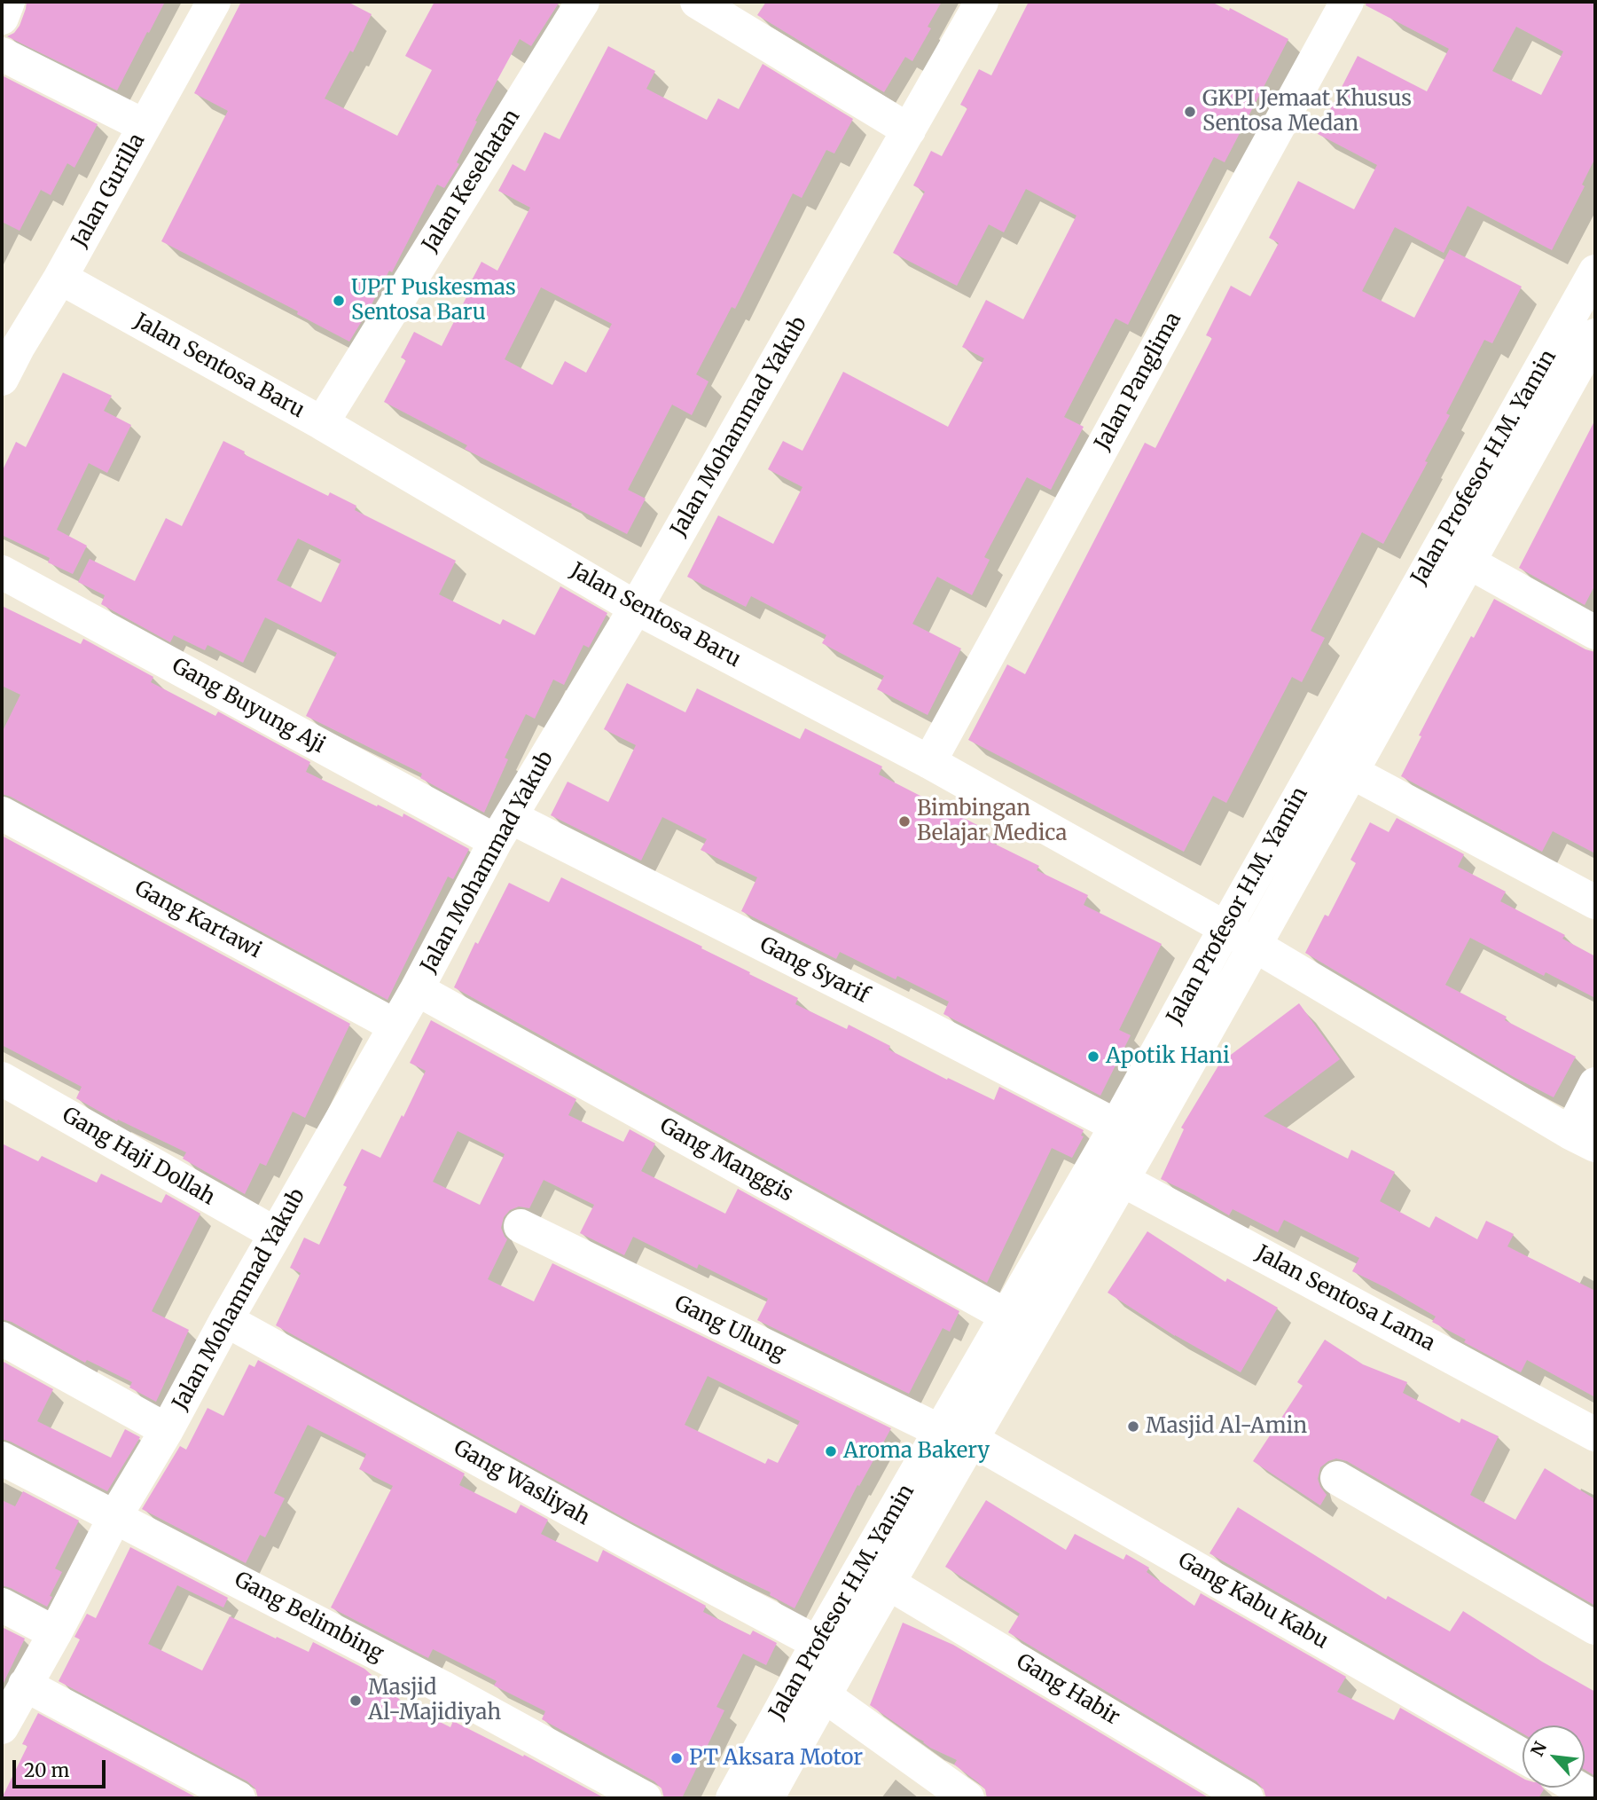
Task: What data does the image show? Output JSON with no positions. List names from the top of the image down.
{
  "streets": {
    "street": [
      "Jalan Kesehatan",
      "Jalan Gurilla",
      "Jalan Sentosa Baru",
      "Jalan Panglima",
      "Jalan Mohammad Yakub",
      "Jalan Profesor H.M. Yamin",
      "Gang Buyung Aji",
      "Gang Kartawi",
      "Gang Syarif",
      "Gang Haji Dollah",
      "Gang Manggis",
      "Jalan Sentosa Lama",
      "Gang Ulung",
      "Gang Wasliyah",
      "Gang Kabu Kabu",
      "Gang Belimbing",
      "Gang Habir"
    ]
  },
  "crossings": [
    ["Jalan Kesehatan", "Jalan Sentosa Baru"],
    ["Jalan Gurilla", "Jalan Sentosa Baru"],
    ["Jalan Sentosa Baru", "Jalan Panglima"],
    ["Jalan Sentosa Baru", "Jalan Mohammad Yakub"],
    ["Jalan Sentosa Baru", "Jalan Profesor H.M. Yamin"],
    ["Jalan Mohammad Yakub", "Gang Buyung Aji"],
    ["Jalan Mohammad Yakub", "Gang Kartawi"],
    ["Jalan Mohammad Yakub", "Gang Syarif"],
    ["Jalan Mohammad Yakub", "Gang Haji Dollah"],
    ["Jalan Mohammad Yakub", "Gang Manggis"],
    ["Jalan Mohammad Yakub", "Gang Wasliyah"],
    ["Jalan Mohammad Yakub", "Gang Belimbing"],
    ["Jalan Profesor H.M. Yamin", "Gang Syarif"],
    ["Jalan Profesor H.M. Yamin", "Gang Manggis"],
    ["Jalan Profesor H.M. Yamin", "Jalan Sentosa Lama"],
    ["Jalan Profesor H.M. Yamin", "Gang Ulung"],
    ["Jalan Profesor H.M. Yamin", "Gang Wasliyah"],
    ["Jalan Profesor H.M. Yamin", "Gang Kabu Kabu"],
    ["Jalan Profesor H.M. Yamin", "Gang Habir"],
    ["Gang Buyung Aji", "Gang Syarif"]
  ],
  "places": [
    "GKPI Jemaat Khusus Sentosa Medan",
    "UPT Puskesmas Sentosa Baru",
    "Bimbingan Belajar Medica",
    "Apotik Hani",
    "Masjid Al-Amin",
    "Aroma Bakery",
    "Masjid Al-Majidiyah",
    "PT Aksara Motor"
  ],
  "scale_bar": "20 m",
  "north": "top left"
}
